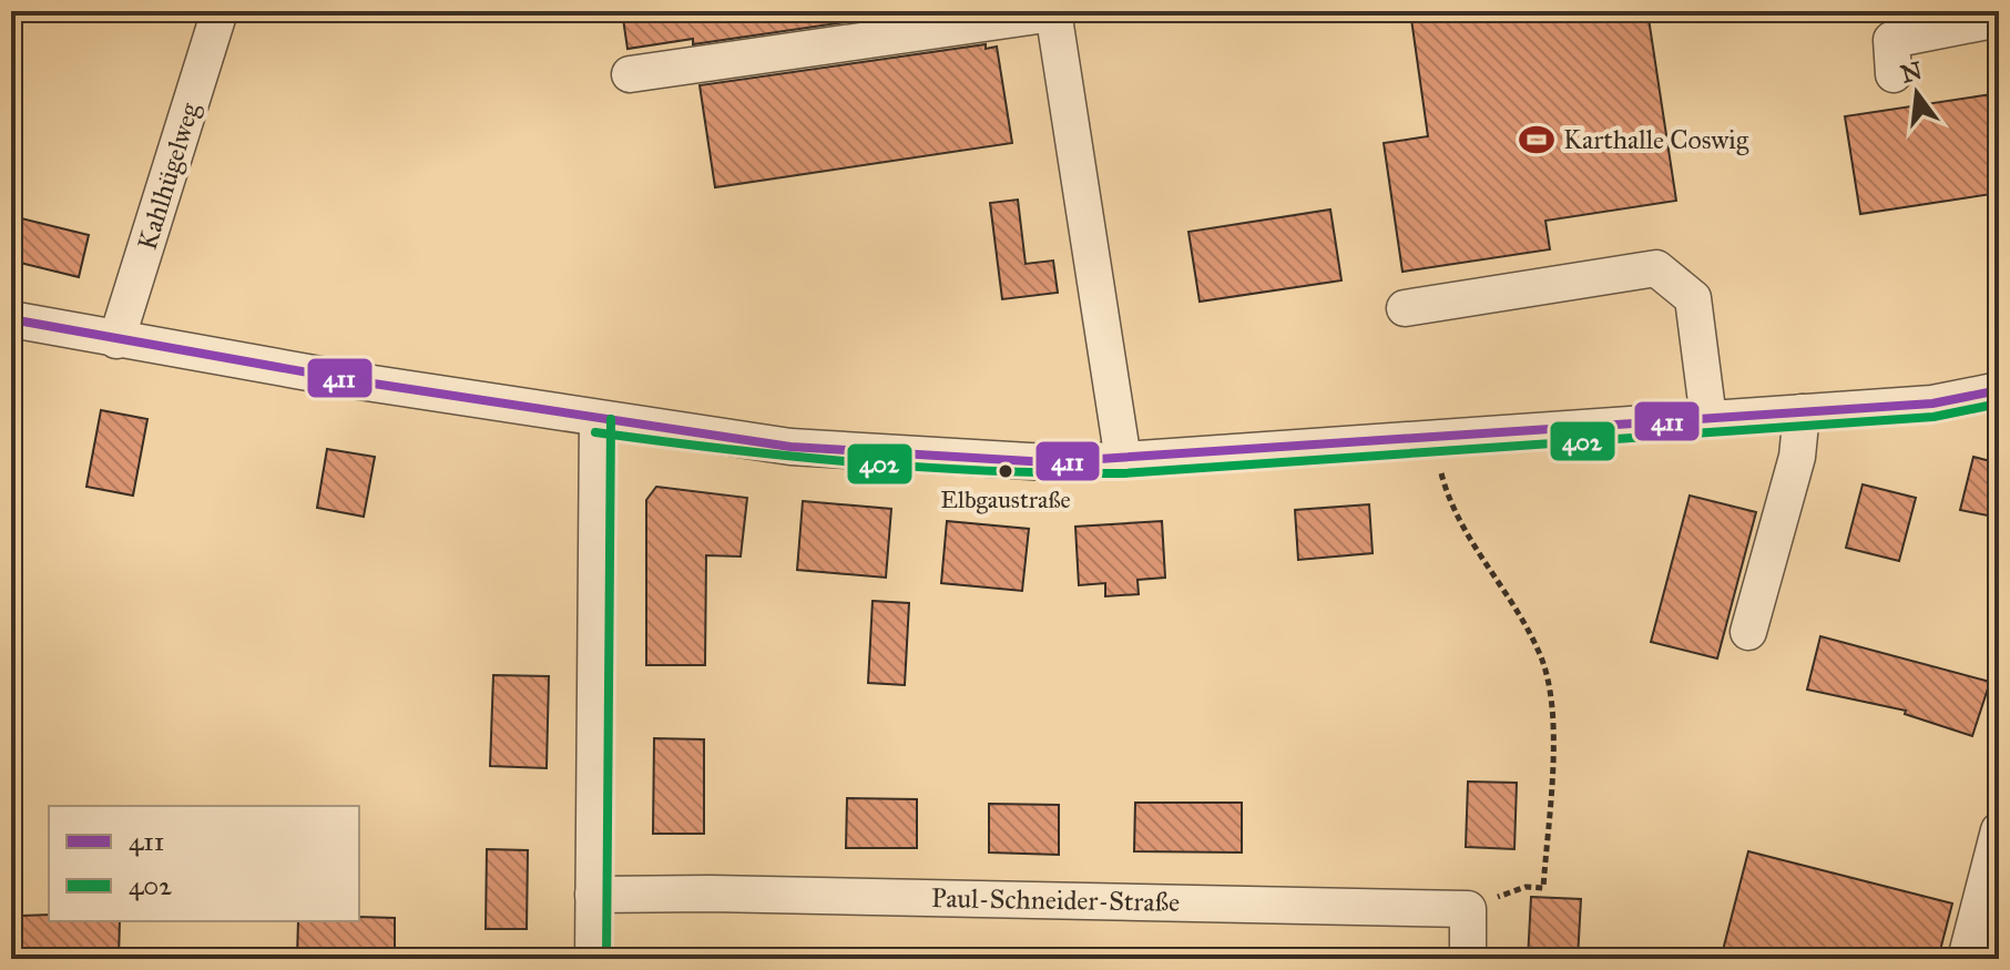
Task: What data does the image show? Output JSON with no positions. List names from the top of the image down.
{
  "streets": {
    "street": ["Kahlhügelweg", "Paul-Schneider-Straße"]
  },
  "places": {
    "sports": ["Karthalle Coswig"],
    "other": ["Elbgaustraße"]
  },
  "lines": ["transit line 411", "transit line 402"],
  "legend": ["411", "402"],
  "north": "top"
}
